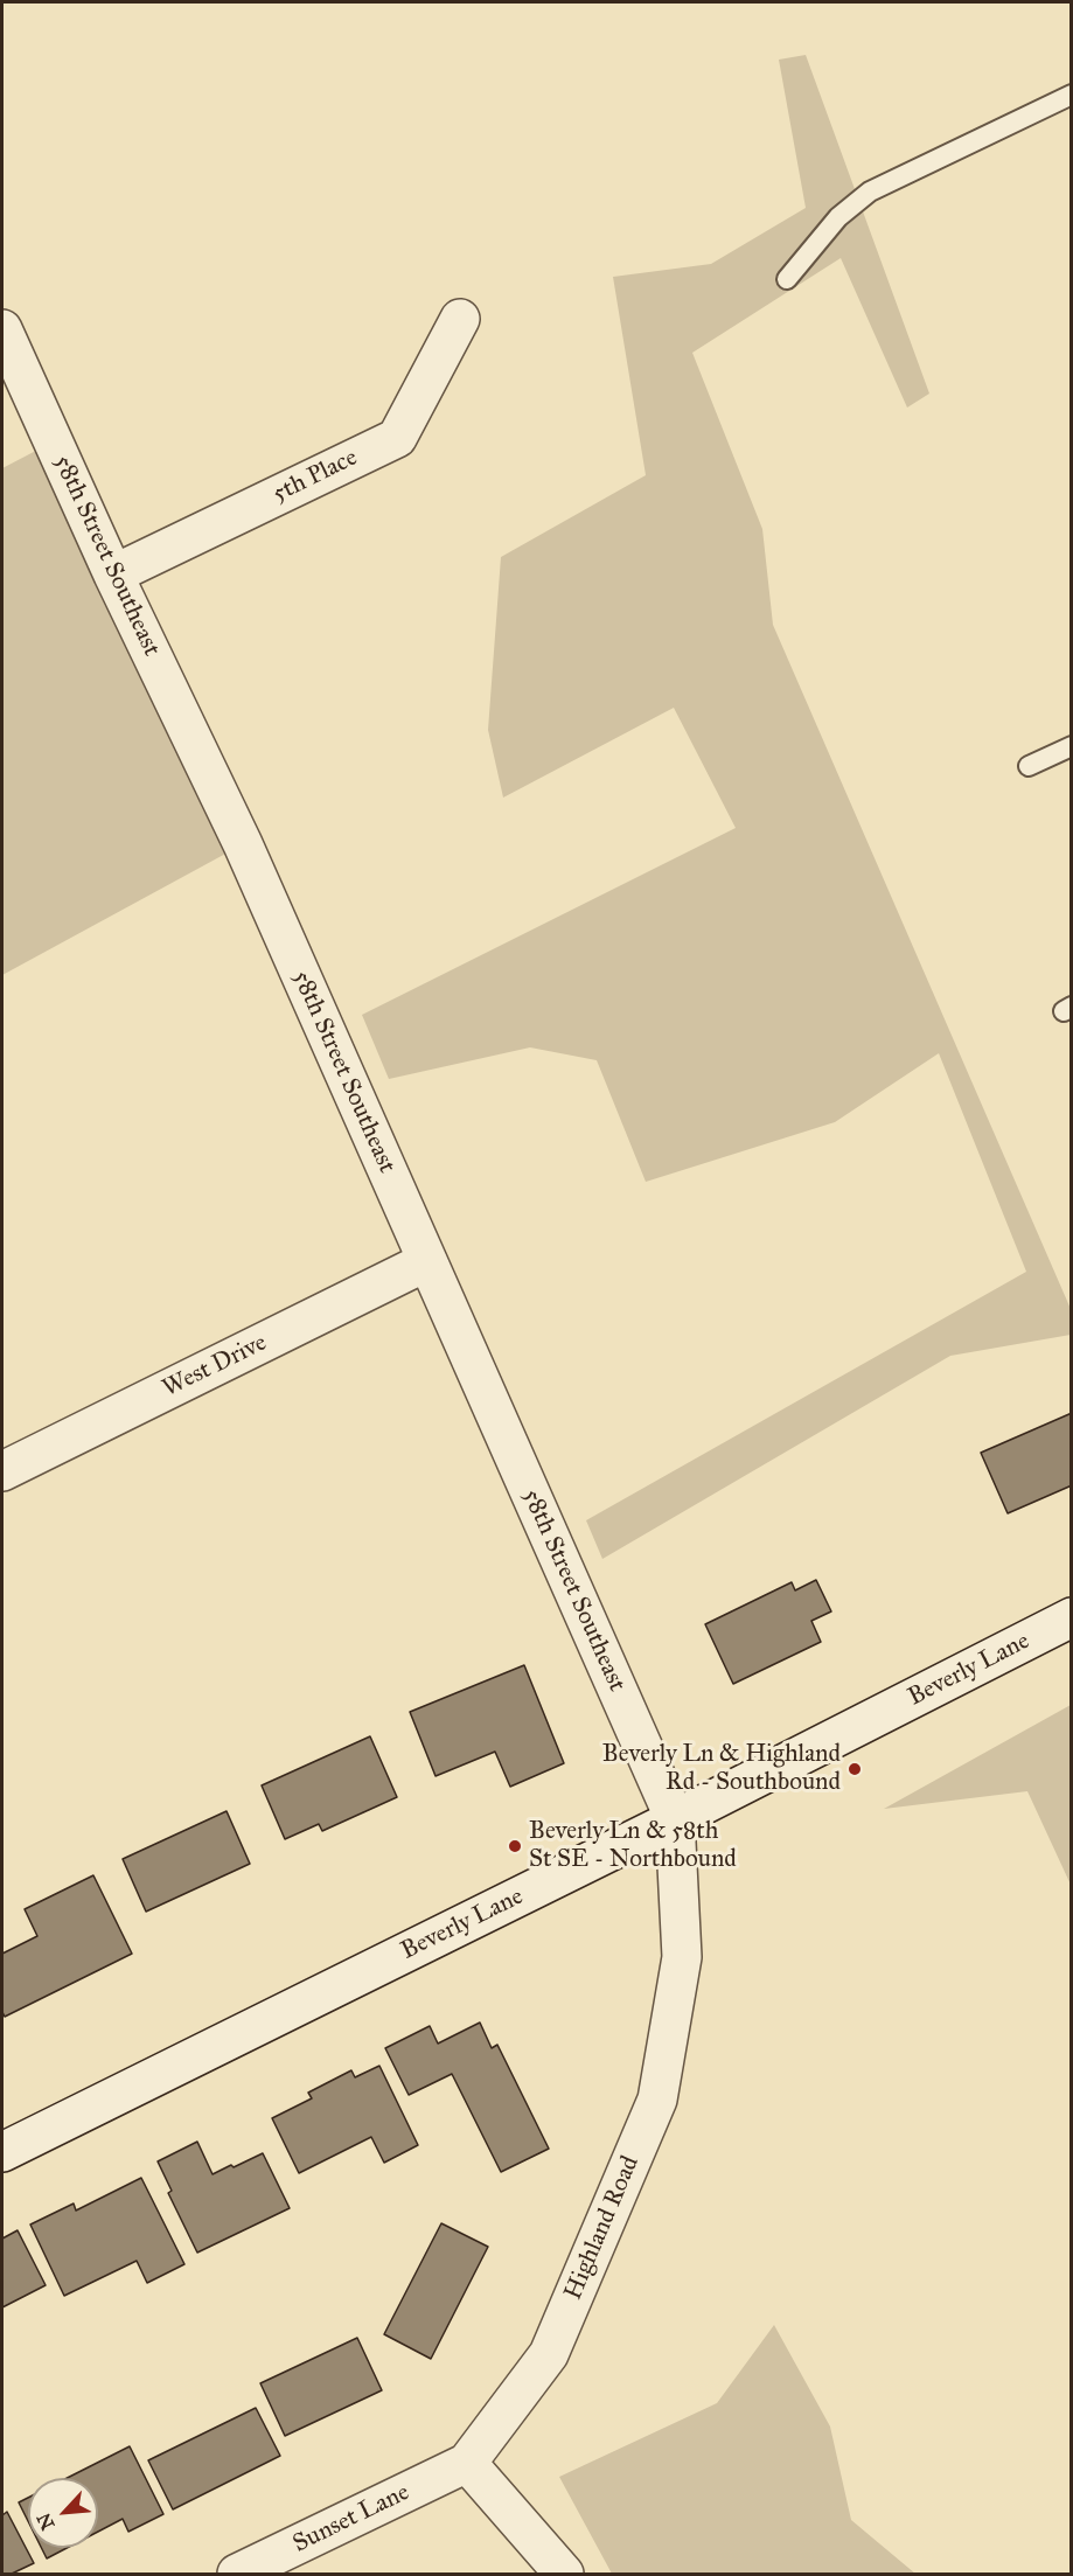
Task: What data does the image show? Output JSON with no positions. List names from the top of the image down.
{
  "streets": {
    "street": [
      "5th Place",
      "58th Street Southeast",
      "West Drive",
      "Beverly Lane",
      "Highland Road",
      "Sunset Lane"
    ]
  },
  "crossings": [
    ["5th Place", "58th Street Southeast"],
    ["58th Street Southeast", "West Drive"],
    ["58th Street Southeast", "Beverly Lane"],
    ["58th Street Southeast", "Highland Road"],
    ["Beverly Lane", "Highland Road"],
    ["Highland Road", "Sunset Lane"]
  ],
  "places": ["Beverly Ln & Highland Rd - Southbound", "Beverly Ln & 58th St SE - Northbound"],
  "north": "bottom left"
}
